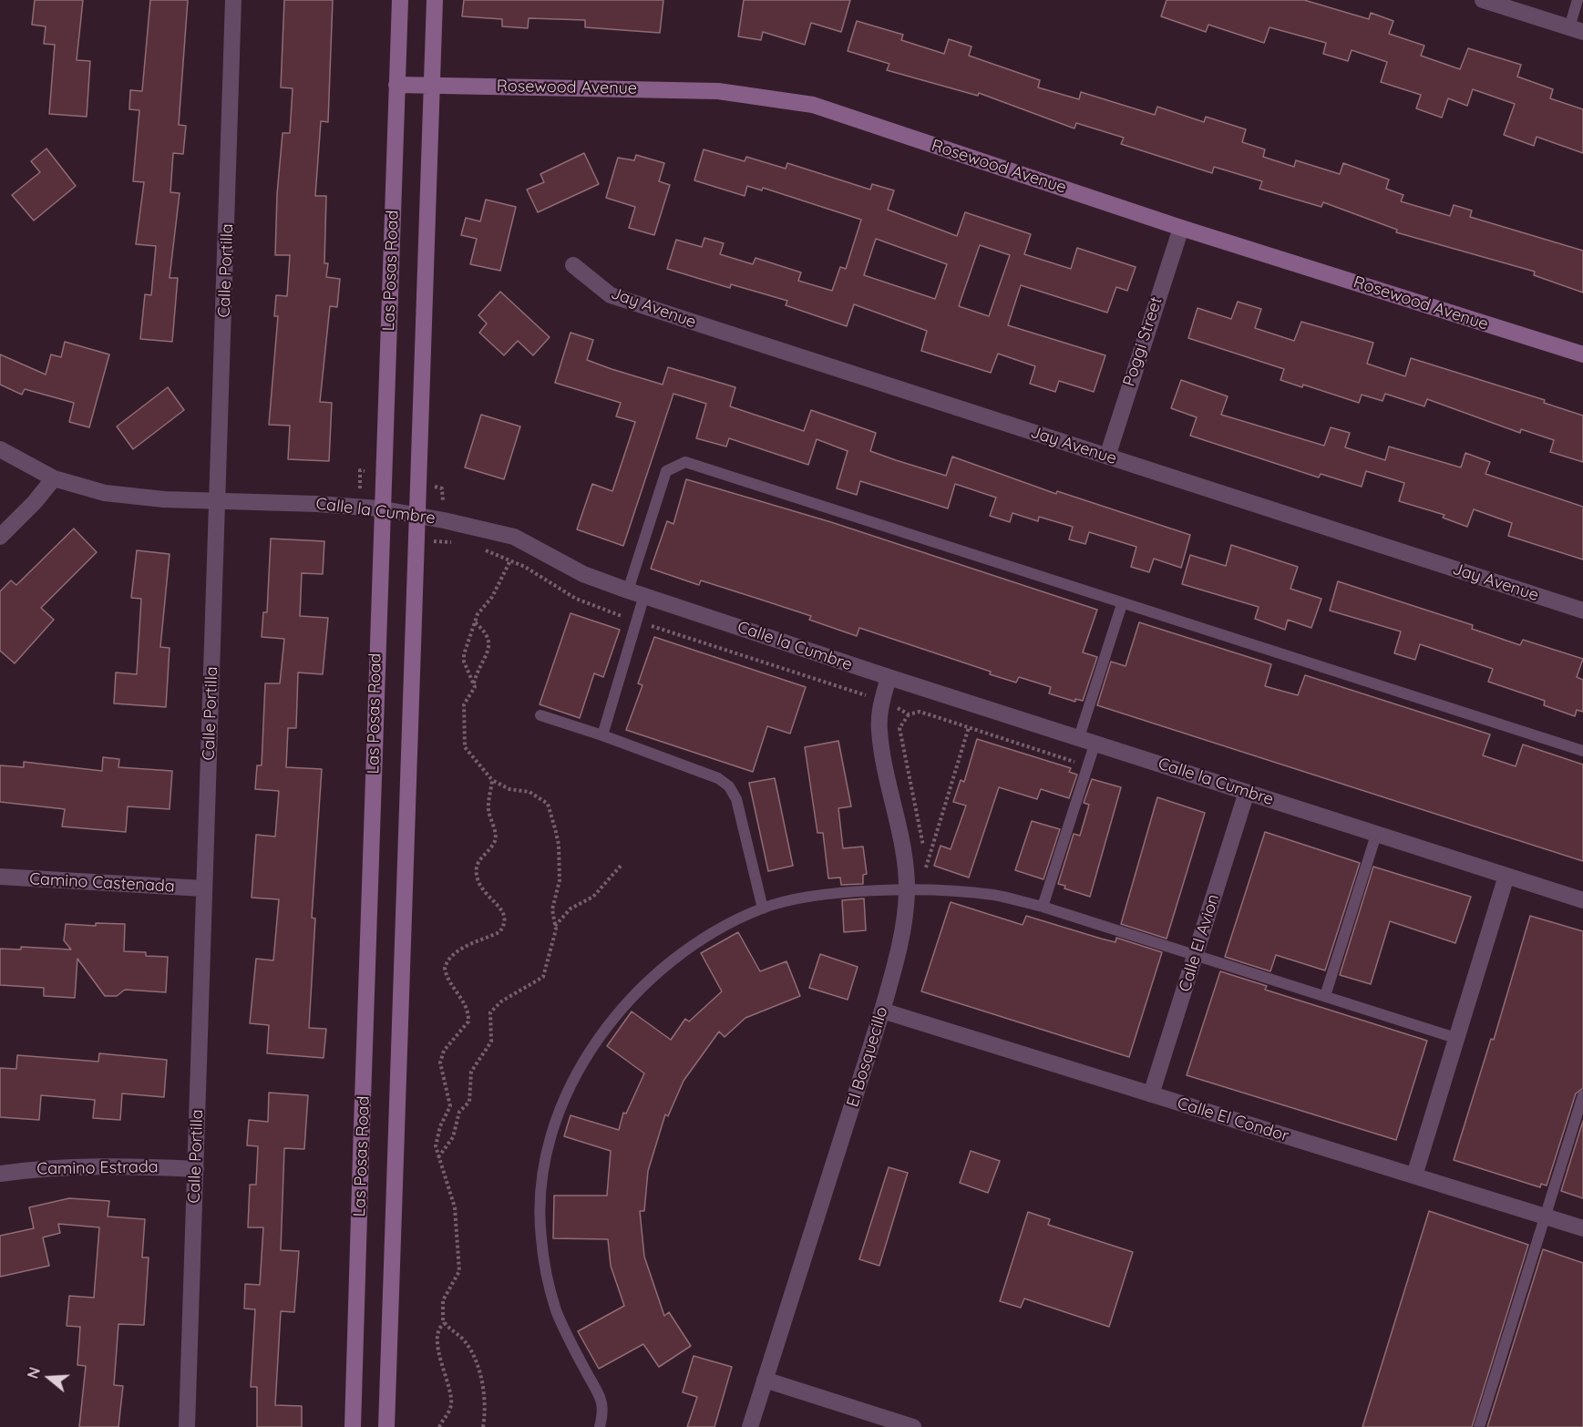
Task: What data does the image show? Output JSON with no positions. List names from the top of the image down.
{
  "streets": {
    "main road": ["Rosewood Avenue", "Las Posas Road"],
    "street": [
      "Calle Portilla",
      "Jay Avenue",
      "Poggi Street",
      "Calle la Cumbre",
      "Camino Castenada",
      "Calle El Avion",
      "El Bosquecillo",
      "Calle El Condor",
      "Camino Estrada"
    ]
  },
  "crossings": [
    ["Rosewood Avenue", "Las Posas Road"],
    ["Rosewood Avenue", "Poggi Street"],
    ["Calle Portilla", "Calle la Cumbre"],
    ["Calle Portilla", "Camino Castenada"],
    ["Calle Portilla", "Camino Estrada"],
    ["Las Posas Road", "Calle la Cumbre"],
    ["Jay Avenue", "Poggi Street"],
    ["Calle la Cumbre", "Calle El Avion"],
    ["Calle la Cumbre", "El Bosquecillo"],
    ["Calle El Avion", "Calle El Condor"],
    ["El Bosquecillo", "Calle El Condor"]
  ],
  "north": "left"
}
